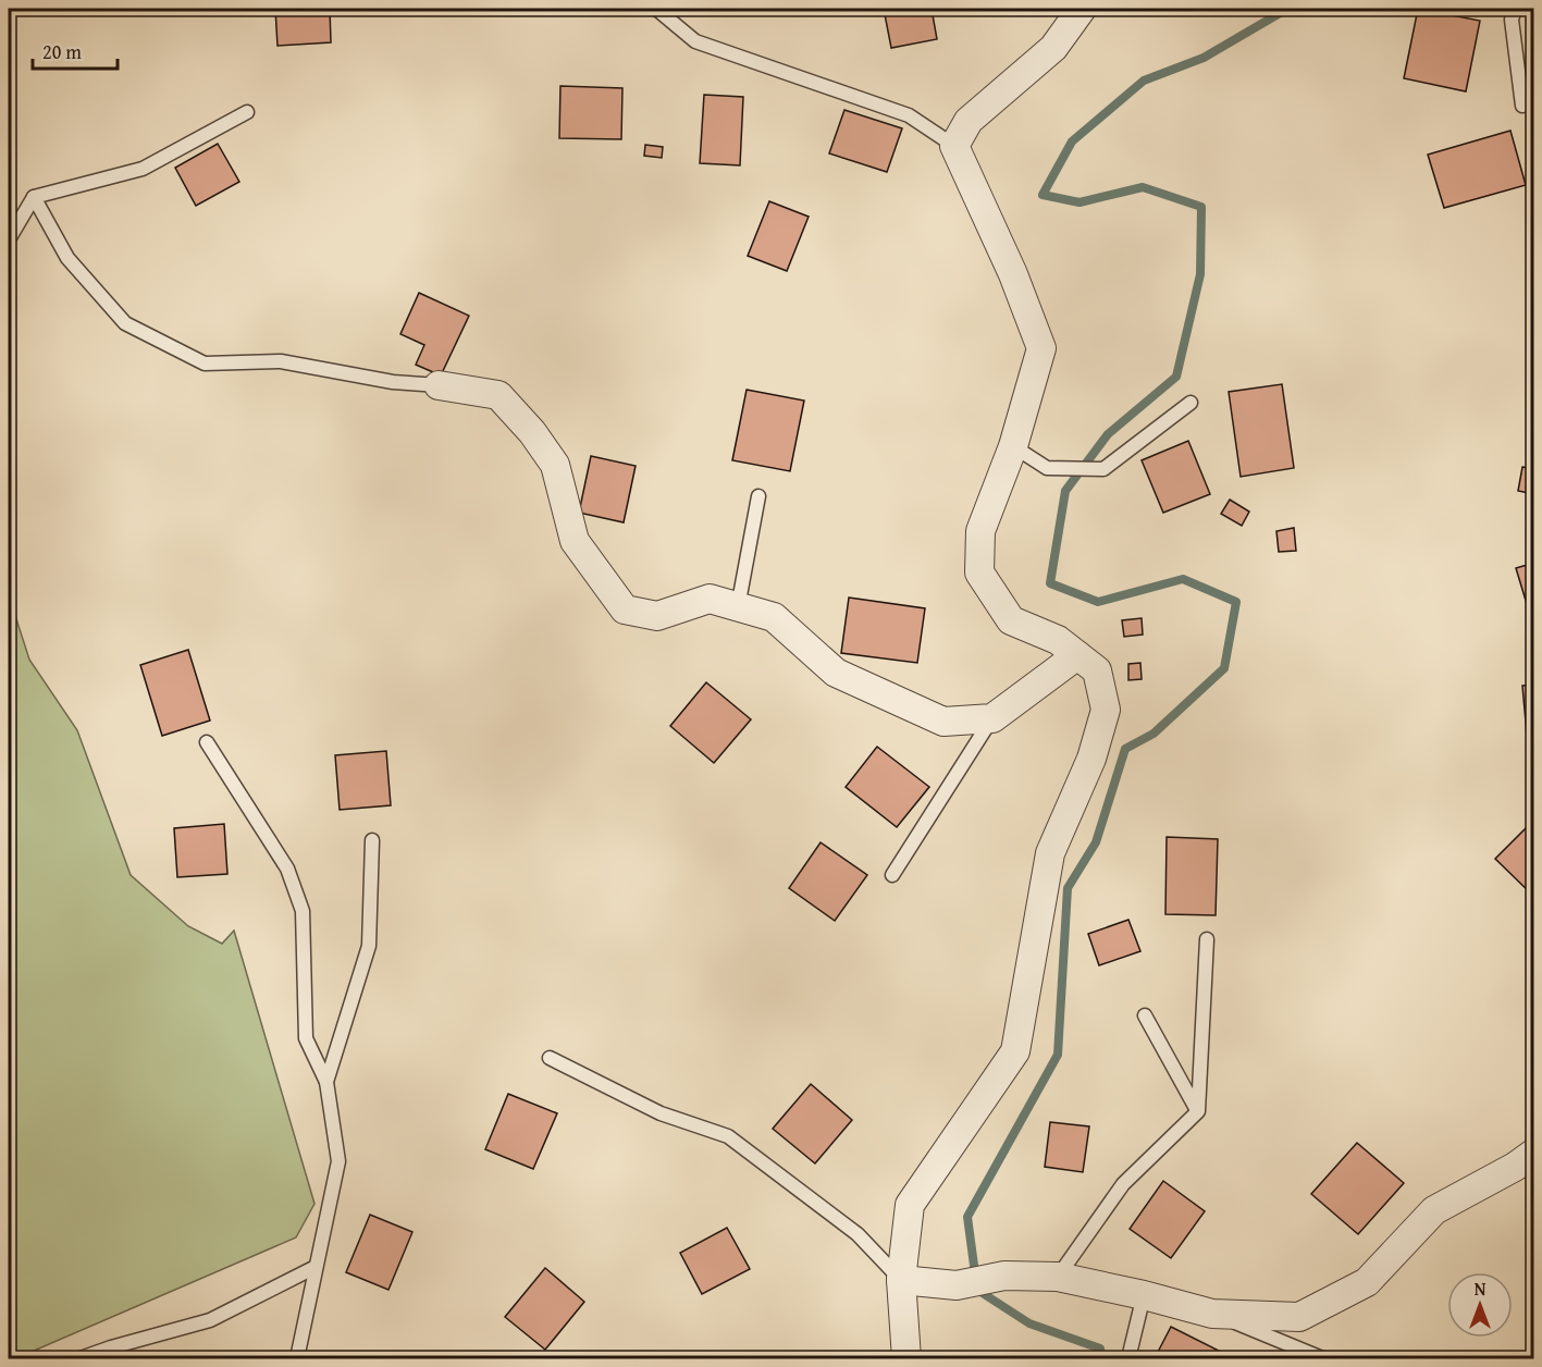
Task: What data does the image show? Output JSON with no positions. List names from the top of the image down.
{
  "scale_bar": "20 m",
  "north": "top"
}
